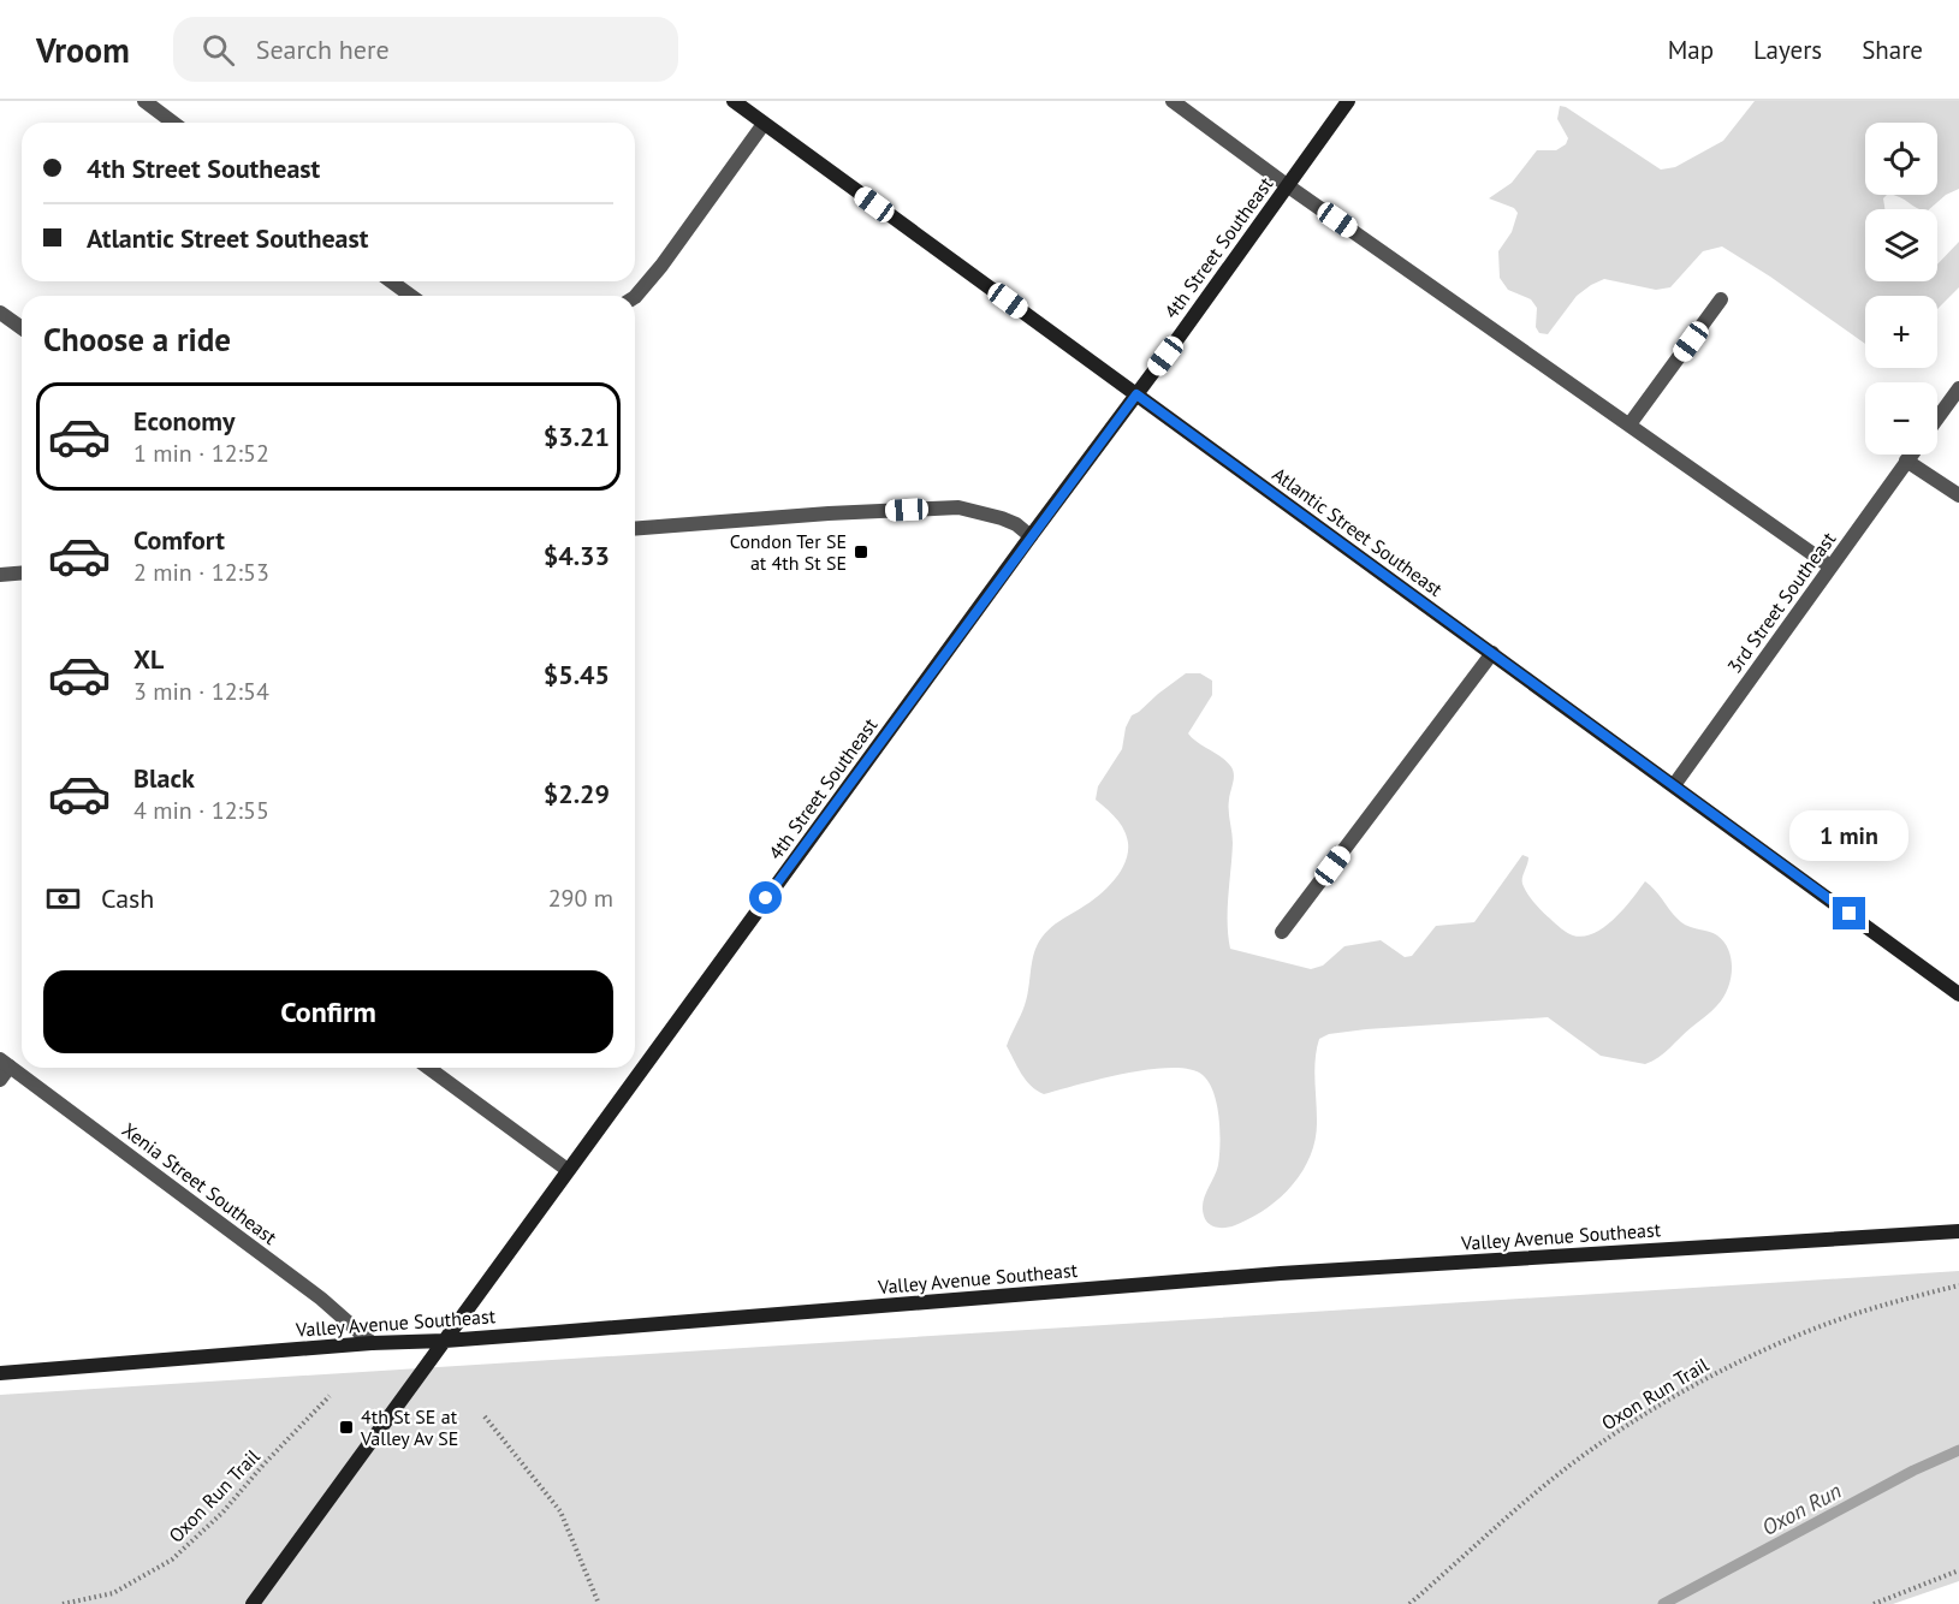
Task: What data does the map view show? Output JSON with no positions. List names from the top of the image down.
{
  "streets": {
    "street": [
      "4th Street Southeast",
      "Atlantic Street Southeast",
      "3rd Street Southeast",
      "Xenia Street Southeast",
      "Valley Avenue Southeast"
    ],
    "path": ["Oxon Run Trail"]
  },
  "crossings": [
    ["4th Street Southeast", "Atlantic Street Southeast"],
    ["4th Street Southeast", "Valley Avenue Southeast"],
    ["Atlantic Street Southeast", "3rd Street Southeast"],
    ["Xenia Street Southeast", "Valley Avenue Southeast"]
  ],
  "water": ["Oxon Run"],
  "places": {
    "transit": ["Condon Ter SE at 4th St SE", "4th St SE at Valley Av SE"]
  },
  "page": {
    "header": "Vroom",
    "search": "Search here",
    "nav": ["Map", "Layers", "Share"],
    "map_buttons": ["+", "−"],
    "banner": ["4th Street Southeast", "Atlantic Street Southeast"],
    "heading": "Choose a ride",
    "list": [
      {
        "name": "Economy",
        "note": "1 min · 12:52",
        "value": "$3.21"
      },
      {
        "name": "Comfort",
        "note": "2 min · 12:53",
        "value": "$4.33"
      },
      {
        "name": "XL",
        "note": "3 min · 12:54",
        "value": "$5.45"
      },
      {
        "name": "Black",
        "note": "4 min · 12:55",
        "value": "$2.29"
      }
    ],
    "bubble": "1 min",
    "pay": ["Cash", "290 m"],
    "buttons": "Confirm"
  }
}
